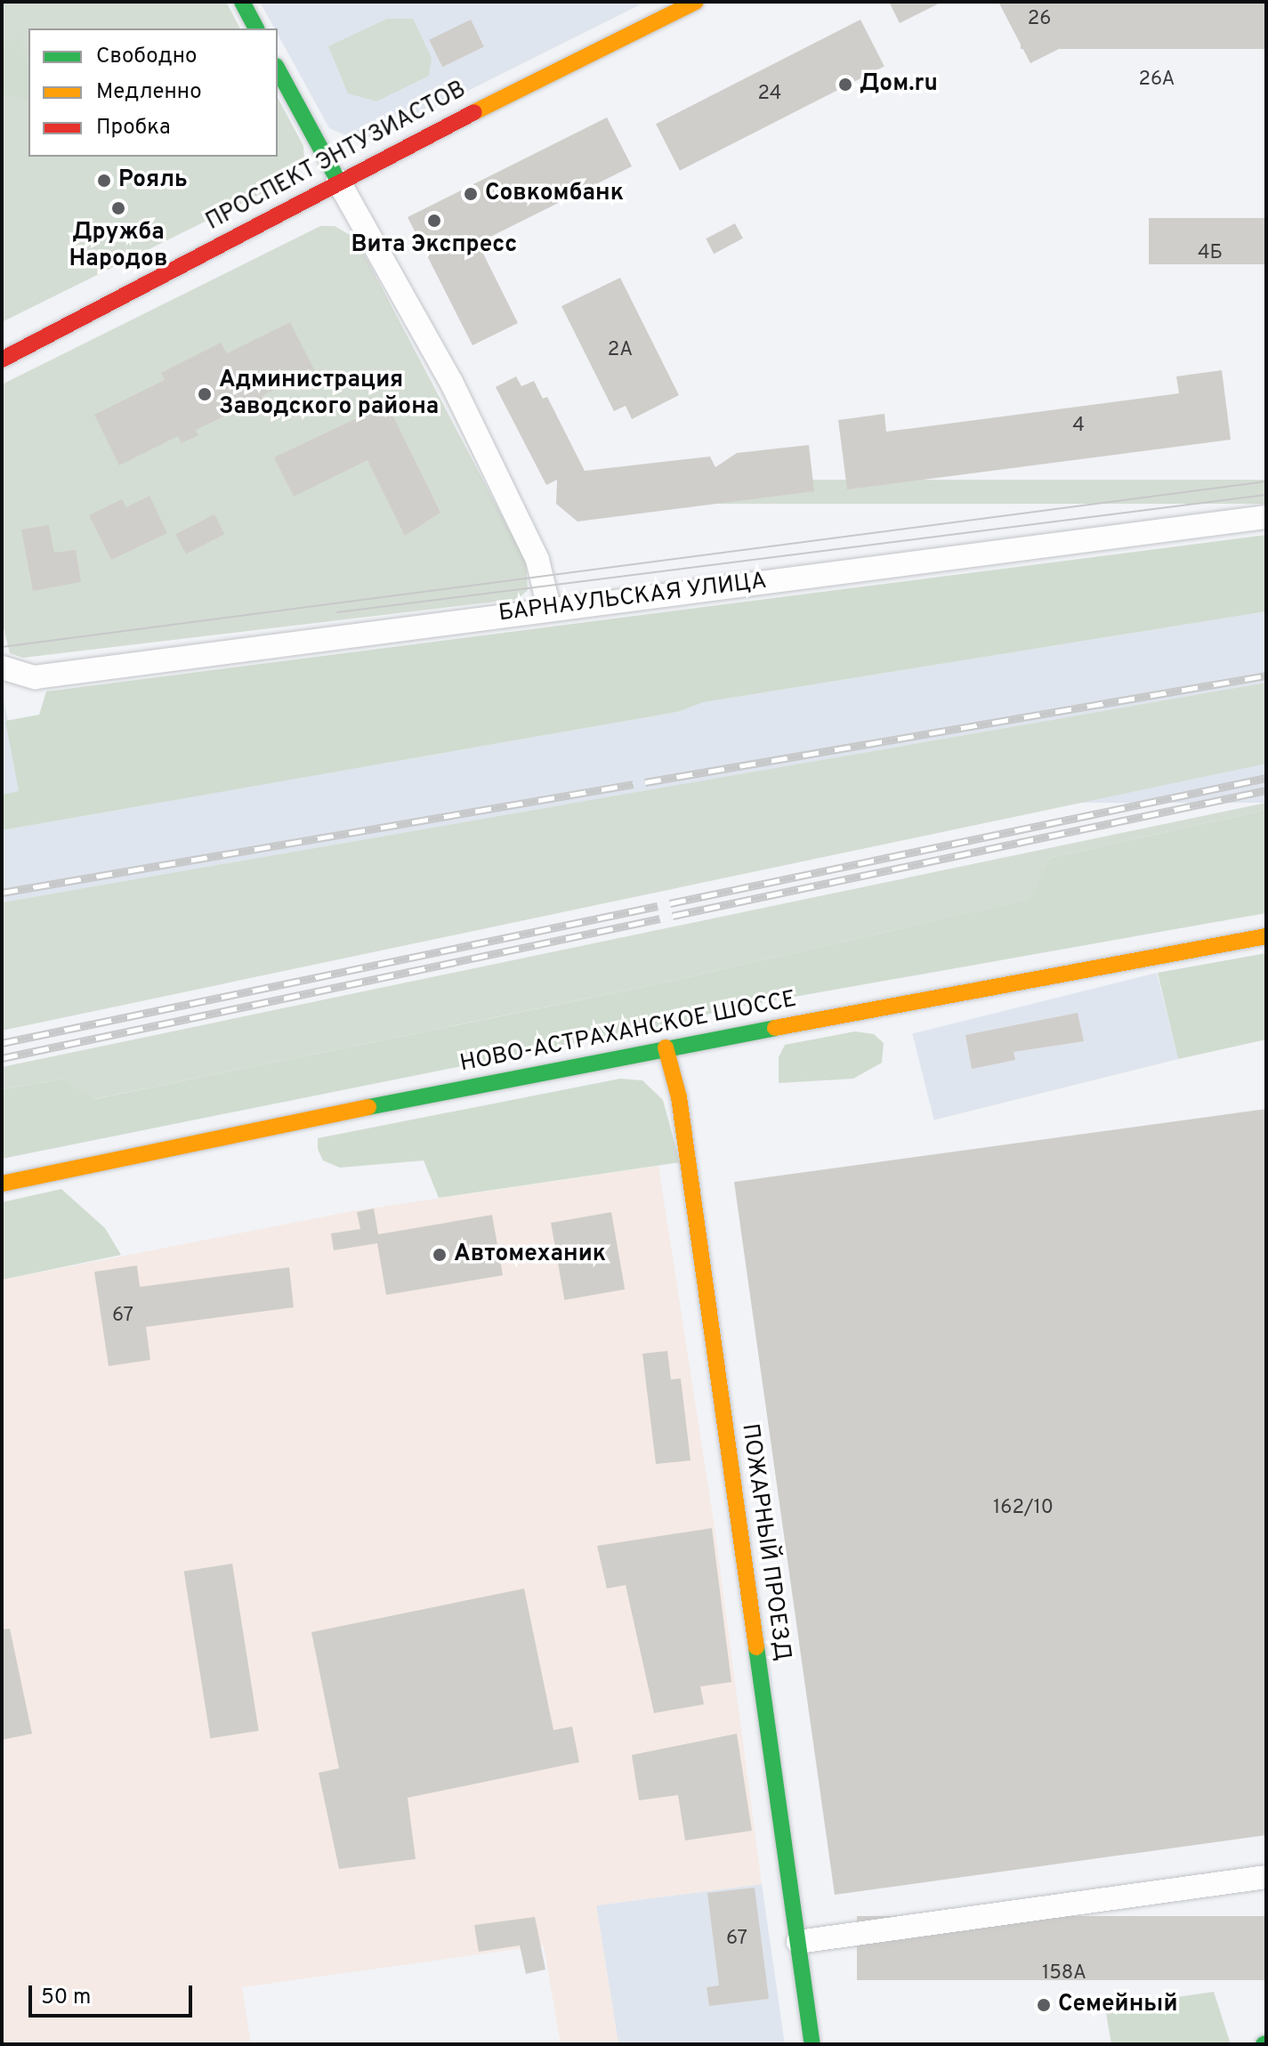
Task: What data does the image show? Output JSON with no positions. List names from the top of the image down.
{
  "streets": {
    "main road": ["ПРОСПЕКТ ЭНТУЗИАСТОВ", "НОВО-АСТРАХАНСКОЕ ШОССЕ", "ПОЖАРНЫЙ ПРОЕЗД"],
    "street": ["БАРНАУЛЬСКАЯ УЛИЦА"]
  },
  "crossings": [
    ["НОВО-АСТРАХАНСКОЕ ШОССЕ", "ПОЖАРНЫЙ ПРОЕЗД"]
  ],
  "places": [
    "Дом.ru",
    "Рояль",
    "Совкомбанк",
    "Дружба Народов",
    "Вита Экспресс",
    "Администрация Заводского района",
    "Автомеханик",
    "Семейный"
  ],
  "house_numbers": [
    "26",
    "26А",
    "24",
    "4Б",
    "2А",
    "4",
    "67",
    "162/10",
    "67",
    "158А"
  ],
  "legend": ["Свободно", "Медленно", "Пробка"],
  "scale_bar": "50 m"
}
